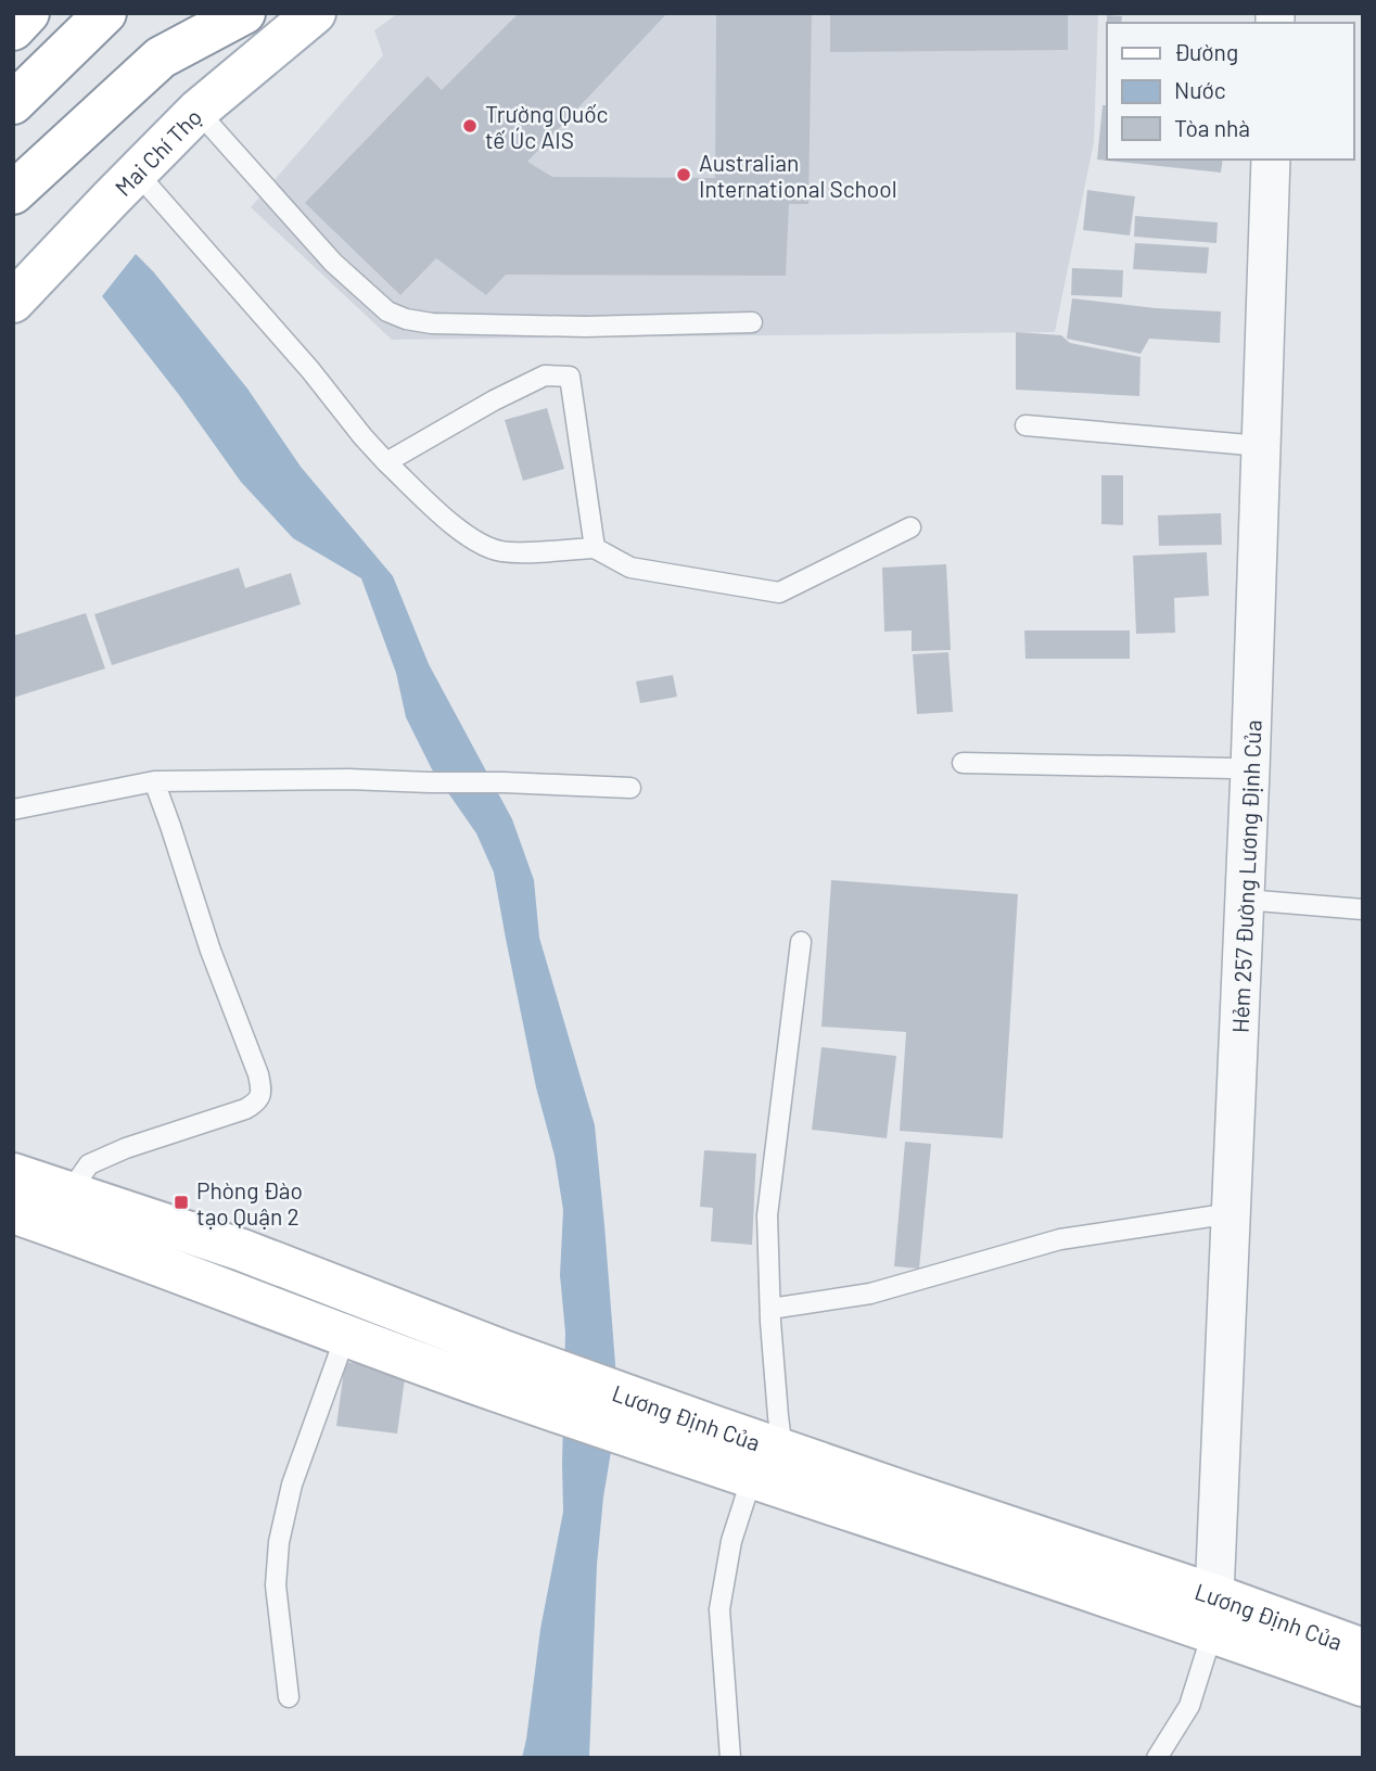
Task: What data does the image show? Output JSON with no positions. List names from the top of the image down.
{
  "streets": {
    "main road": ["Mai Chí Thọ", "Lương Định Của"],
    "street": ["Hẻm 257 Đường Lương Định Của"]
  },
  "crossings": [
    ["Hẻm 257 Đường Lương Định Của", "Lương Định Của"]
  ],
  "places": {
    "other": ["Trường Quốc tế Úc AIS", "Australian International School"],
    "transit": ["Phòng Đào tạo Quận 2"]
  },
  "legend": ["Đường", "Nước", "Tòa nhà"]
}
